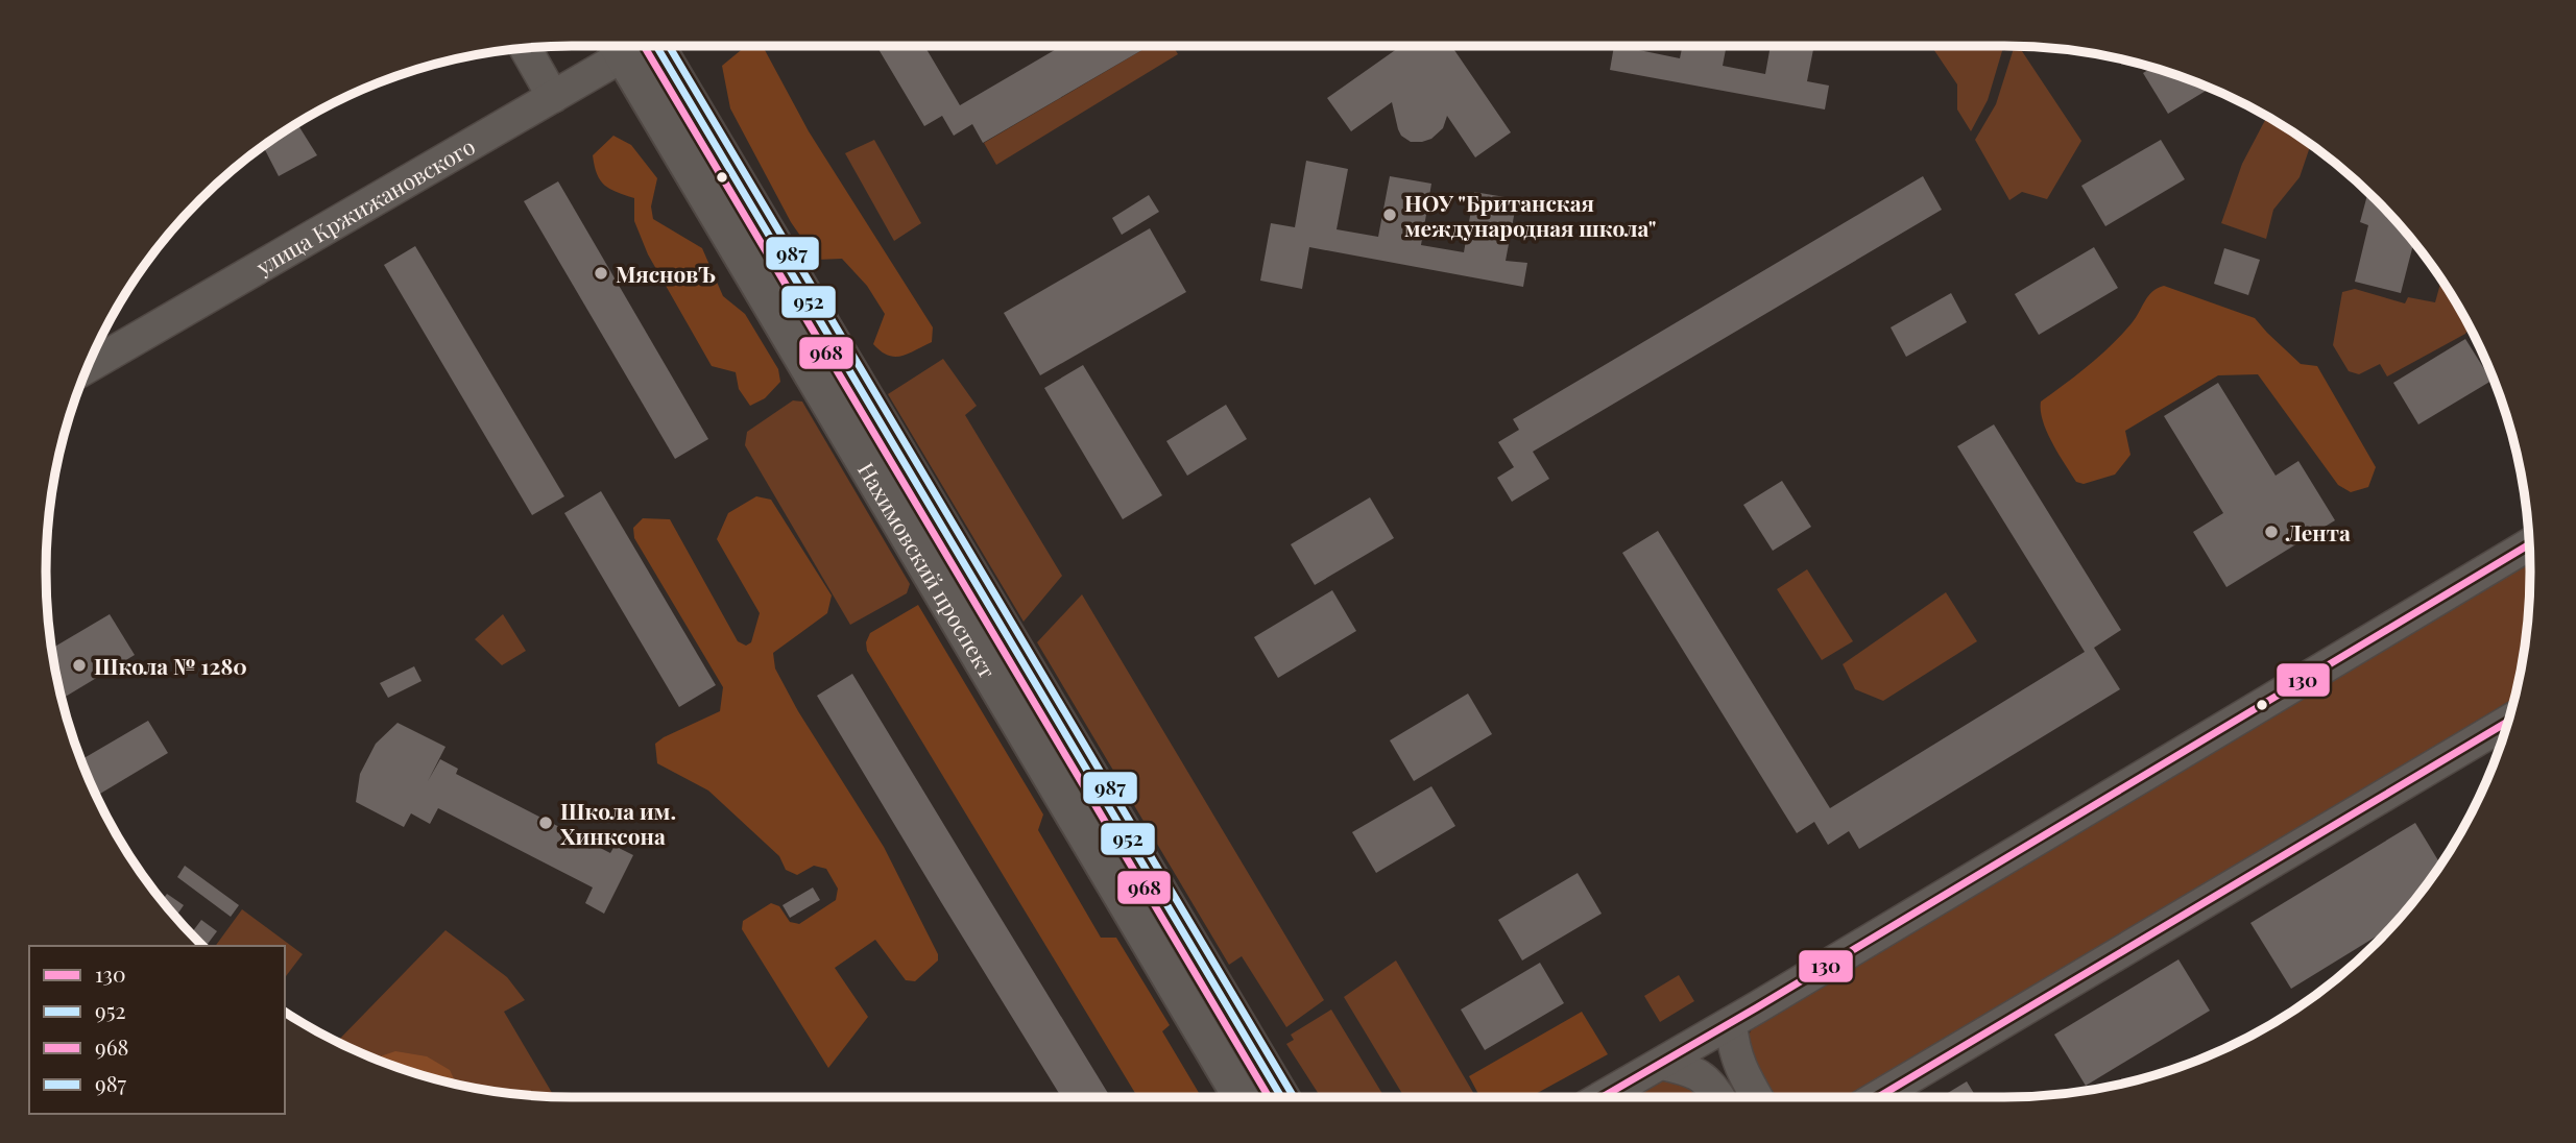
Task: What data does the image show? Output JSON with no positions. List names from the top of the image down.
{
  "streets": {
    "main road": ["Нахимовский проспект"],
    "street": ["улица Кржижановского"]
  },
  "places": [
    "НОУ \"Британская международная школа\"",
    "МясновЪ",
    "Лента",
    "Школа № 1280",
    "Школа им. Хинксона"
  ],
  "lines": [
    "transit line 952",
    "transit line 968",
    "transit line 987",
    "transit line 130"
  ],
  "legend": [
    "130",
    "952",
    "968",
    "987"
  ]
}
